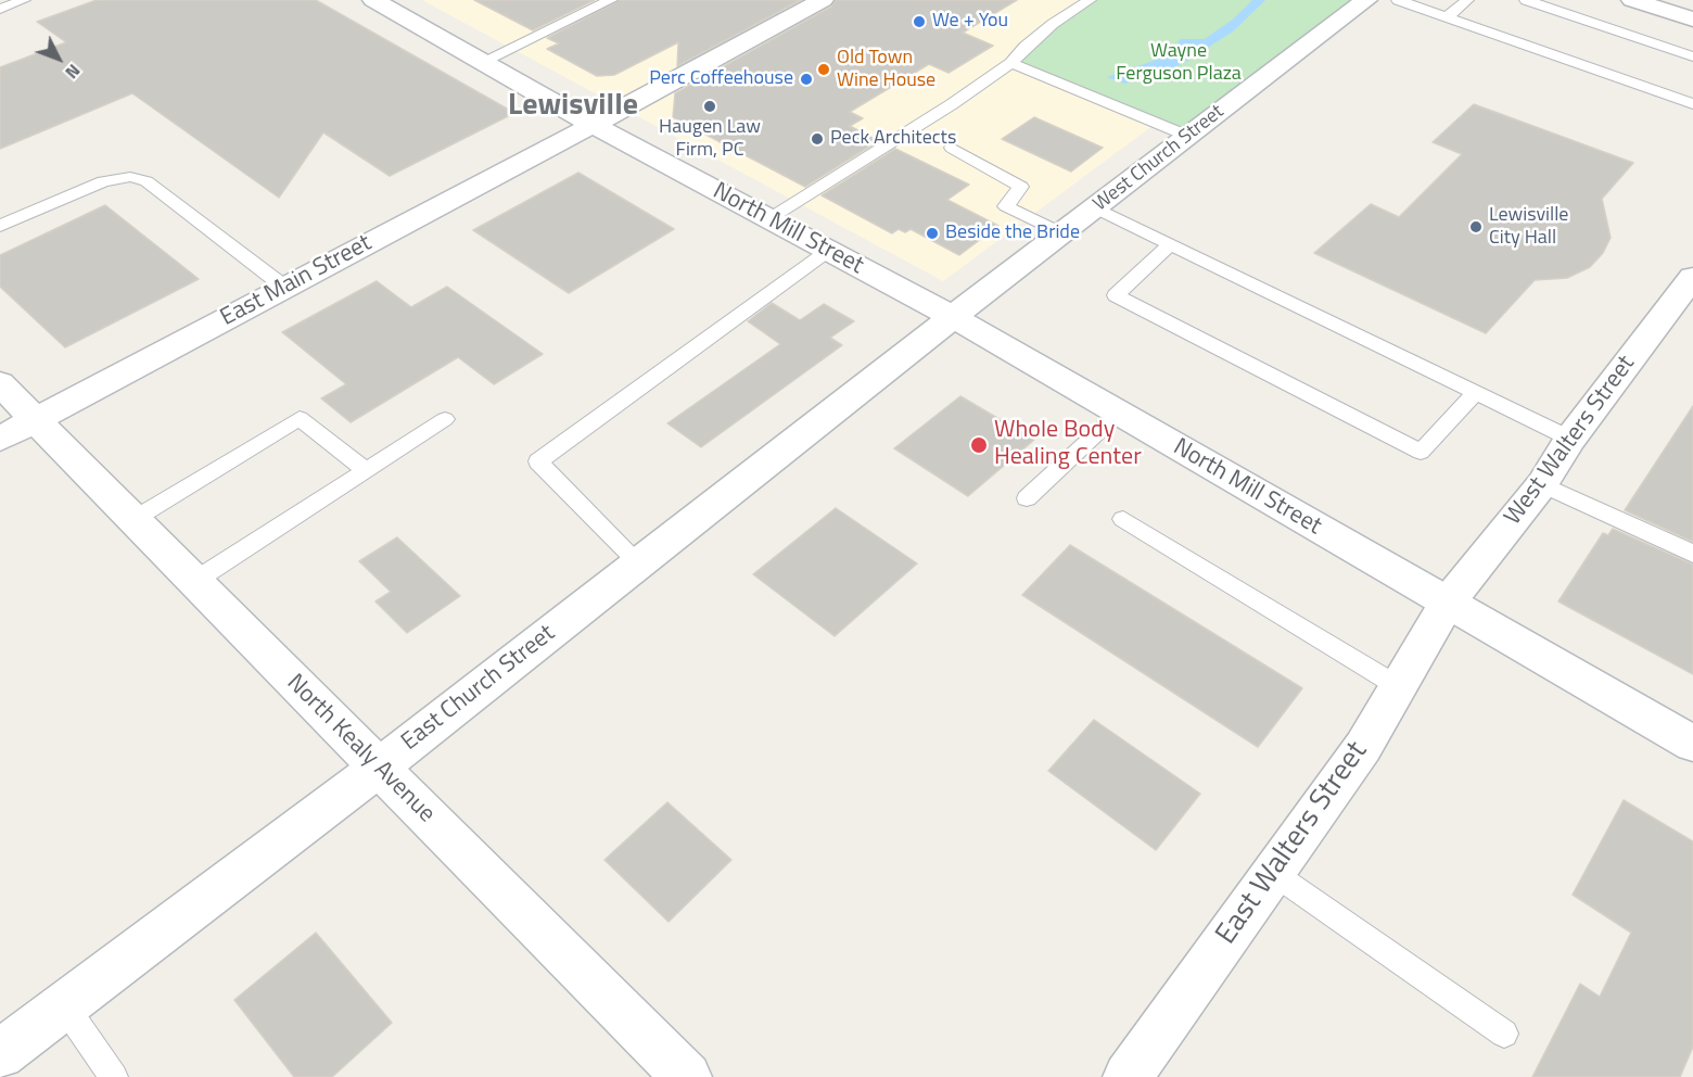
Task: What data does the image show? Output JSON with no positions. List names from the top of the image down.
{
  "streets": {
    "main road": [
      "West Church Street",
      "North Mill Street",
      "East Main Street",
      "West Walters Street",
      "East Church Street",
      "North Kealy Avenue",
      "East Walters Street"
    ]
  },
  "crossings": [
    ["West Church Street", "North Mill Street"],
    ["West Church Street", "East Church Street"],
    ["North Mill Street", "East Main Street"],
    ["North Mill Street", "West Walters Street"],
    ["North Mill Street", "East Church Street"],
    ["North Mill Street", "East Walters Street"],
    ["East Main Street", "North Kealy Avenue"],
    ["West Walters Street", "East Walters Street"],
    ["East Church Street", "North Kealy Avenue"]
  ],
  "districts": ["Lewisville"],
  "parks": ["Wayne Ferguson Plaza"],
  "places": [
    "We + You",
    "Old Town Wine House",
    "Perc Coffeehouse",
    "Haugen Law Firm, PC",
    "Peck Architects",
    "Lewisville City Hall",
    "Beside the Bride",
    "Whole Body Healing Center"
  ],
  "north": "bottom right"
}
